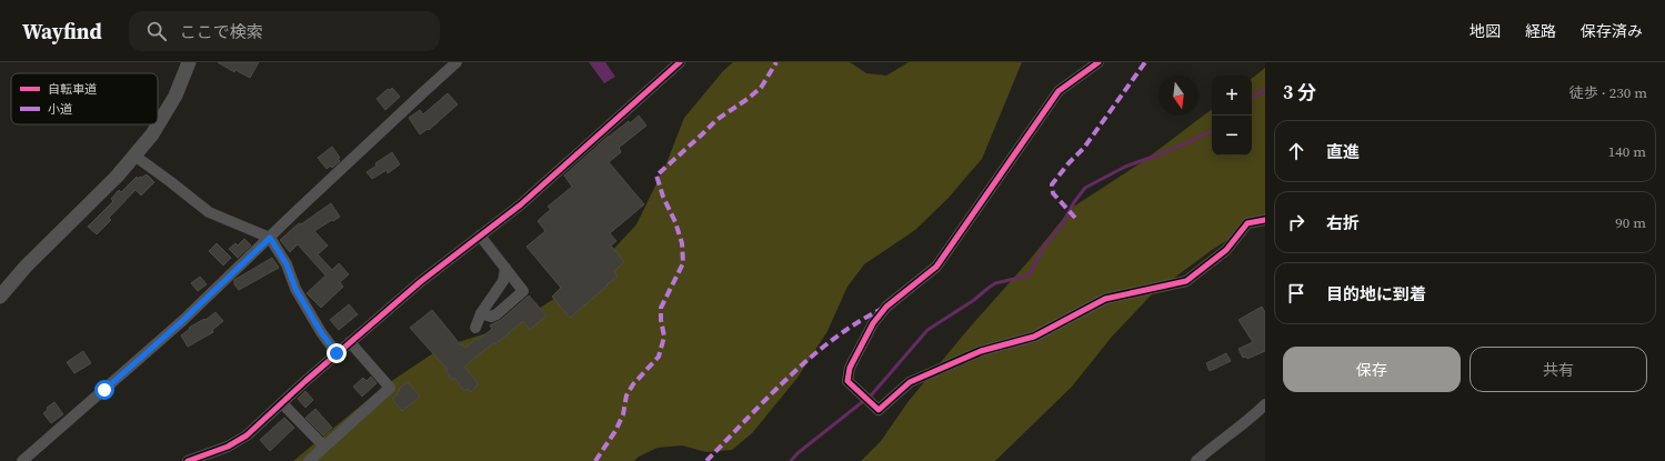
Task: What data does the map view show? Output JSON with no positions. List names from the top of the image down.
{
  "legend": ["自転車道", "小道"],
  "north": "bottom",
  "page": {
    "header": "Wayfind",
    "search": "ここで検索",
    "nav": ["地図", "経路", "保存済み"],
    "heading": ["3 分", "徒歩 · 230 m"],
    "map_buttons": ["+", "−"],
    "list": [
      ["直進", "140 m"],
      ["右折", "90 m"],
      "目的地に到着"
    ],
    "buttons": ["保存", "共有"]
  }
}
